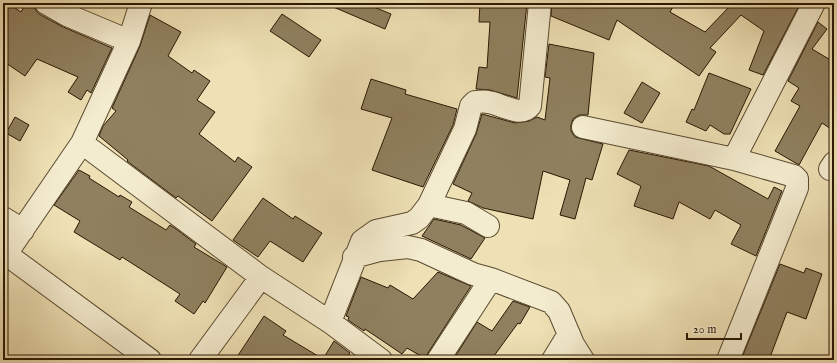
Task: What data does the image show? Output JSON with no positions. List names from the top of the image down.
{
  "scale_bar": "20 m"
}
